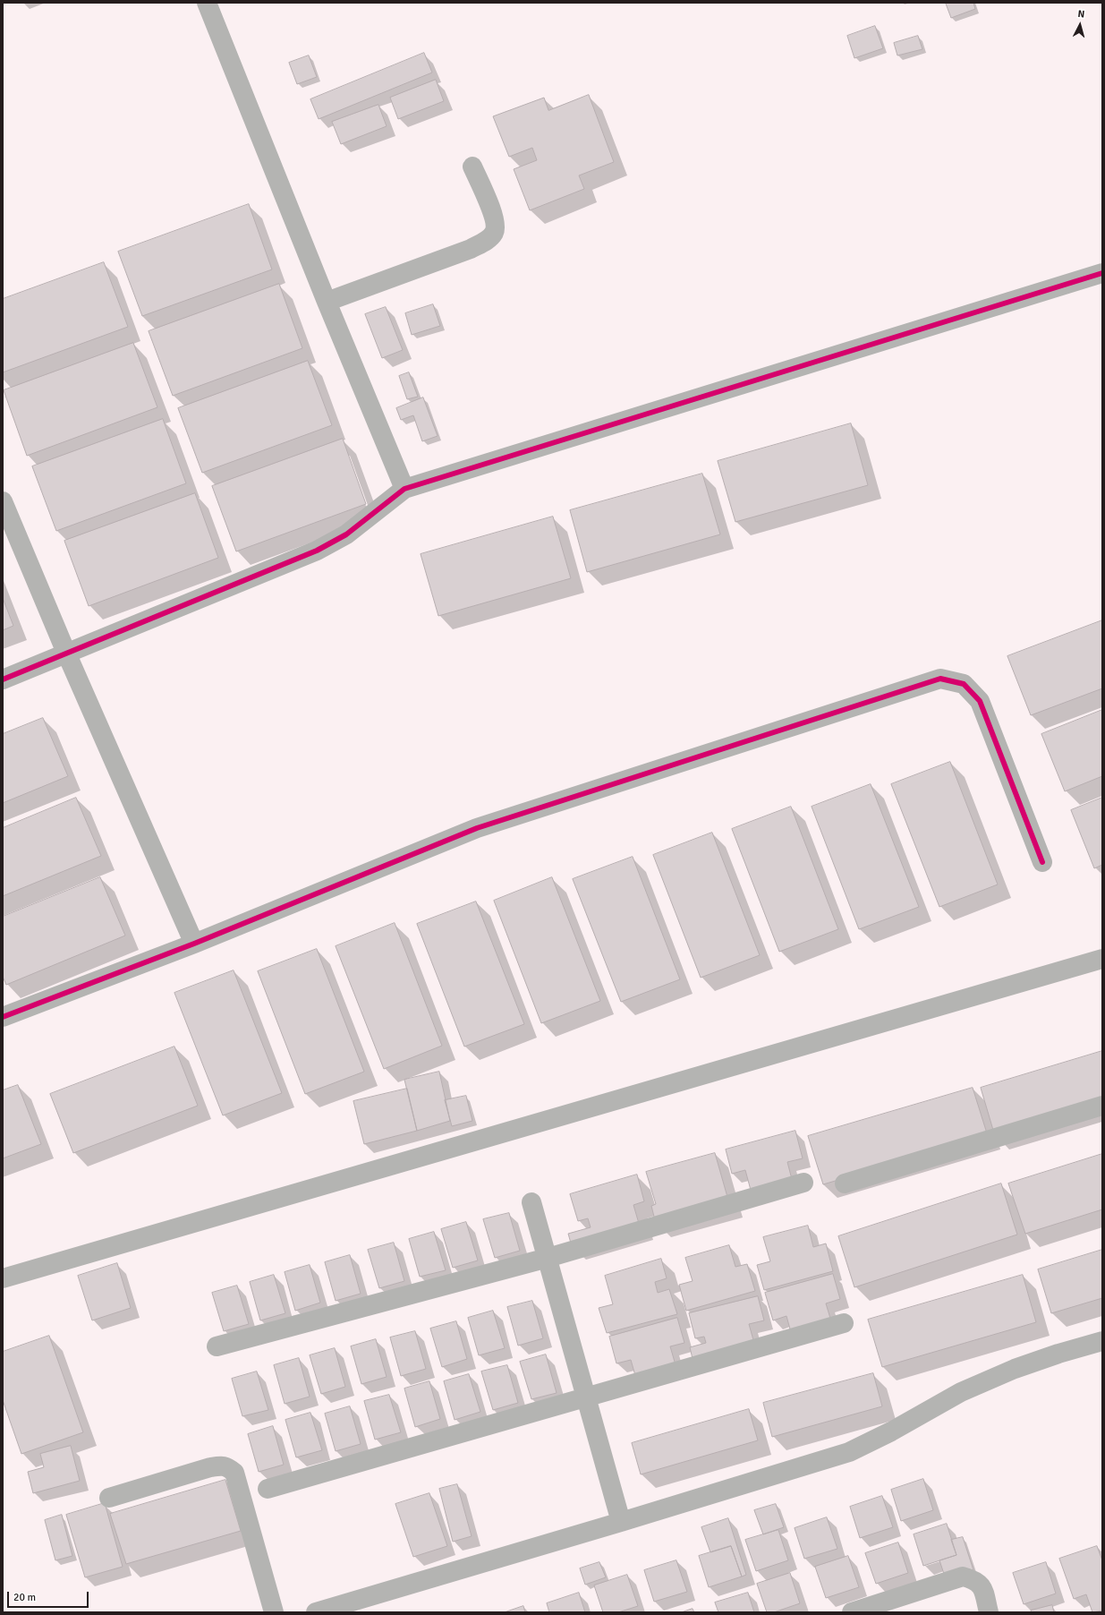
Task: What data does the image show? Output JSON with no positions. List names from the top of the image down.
{
  "scale_bar": "20 m",
  "north": "top"
}
